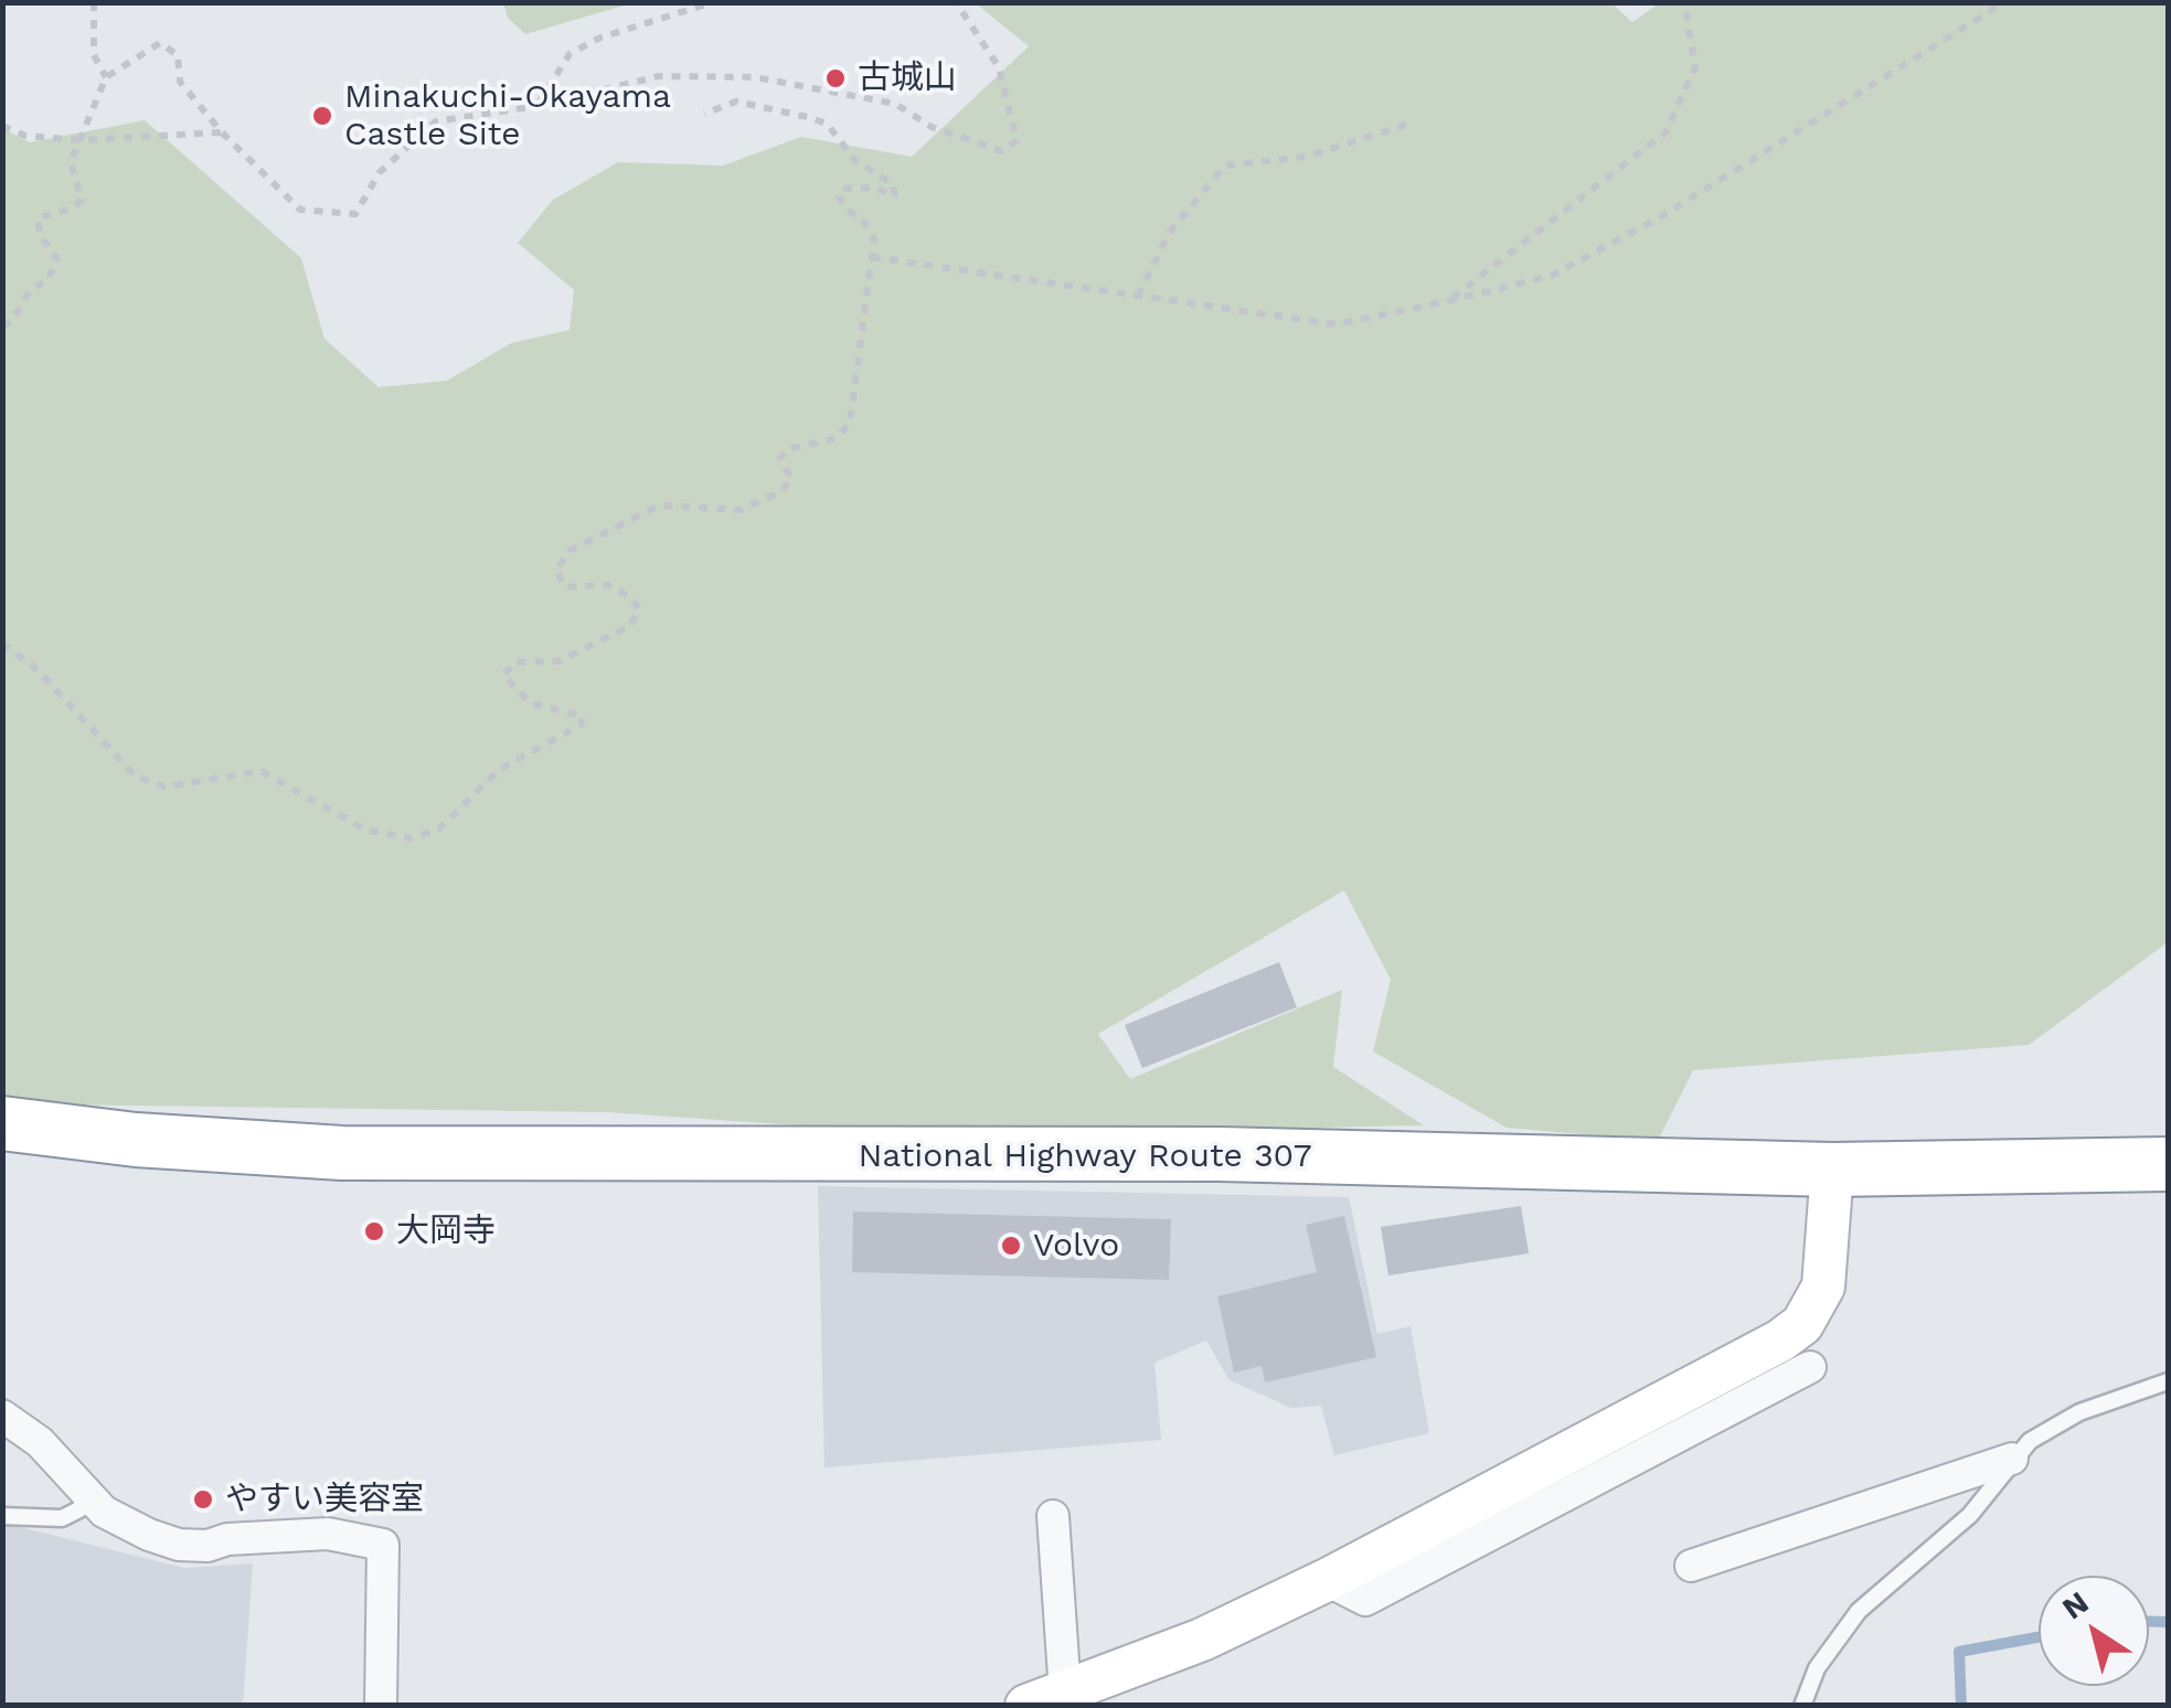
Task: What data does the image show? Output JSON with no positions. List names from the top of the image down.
{
  "streets": {
    "highway": ["National Highway Route 307"]
  },
  "places": [
    "古城山",
    "Minakuchi-Okayama Castle Site",
    "大岡寺",
    "Volvo",
    "やすい美容室"
  ],
  "north": "top left"
}
